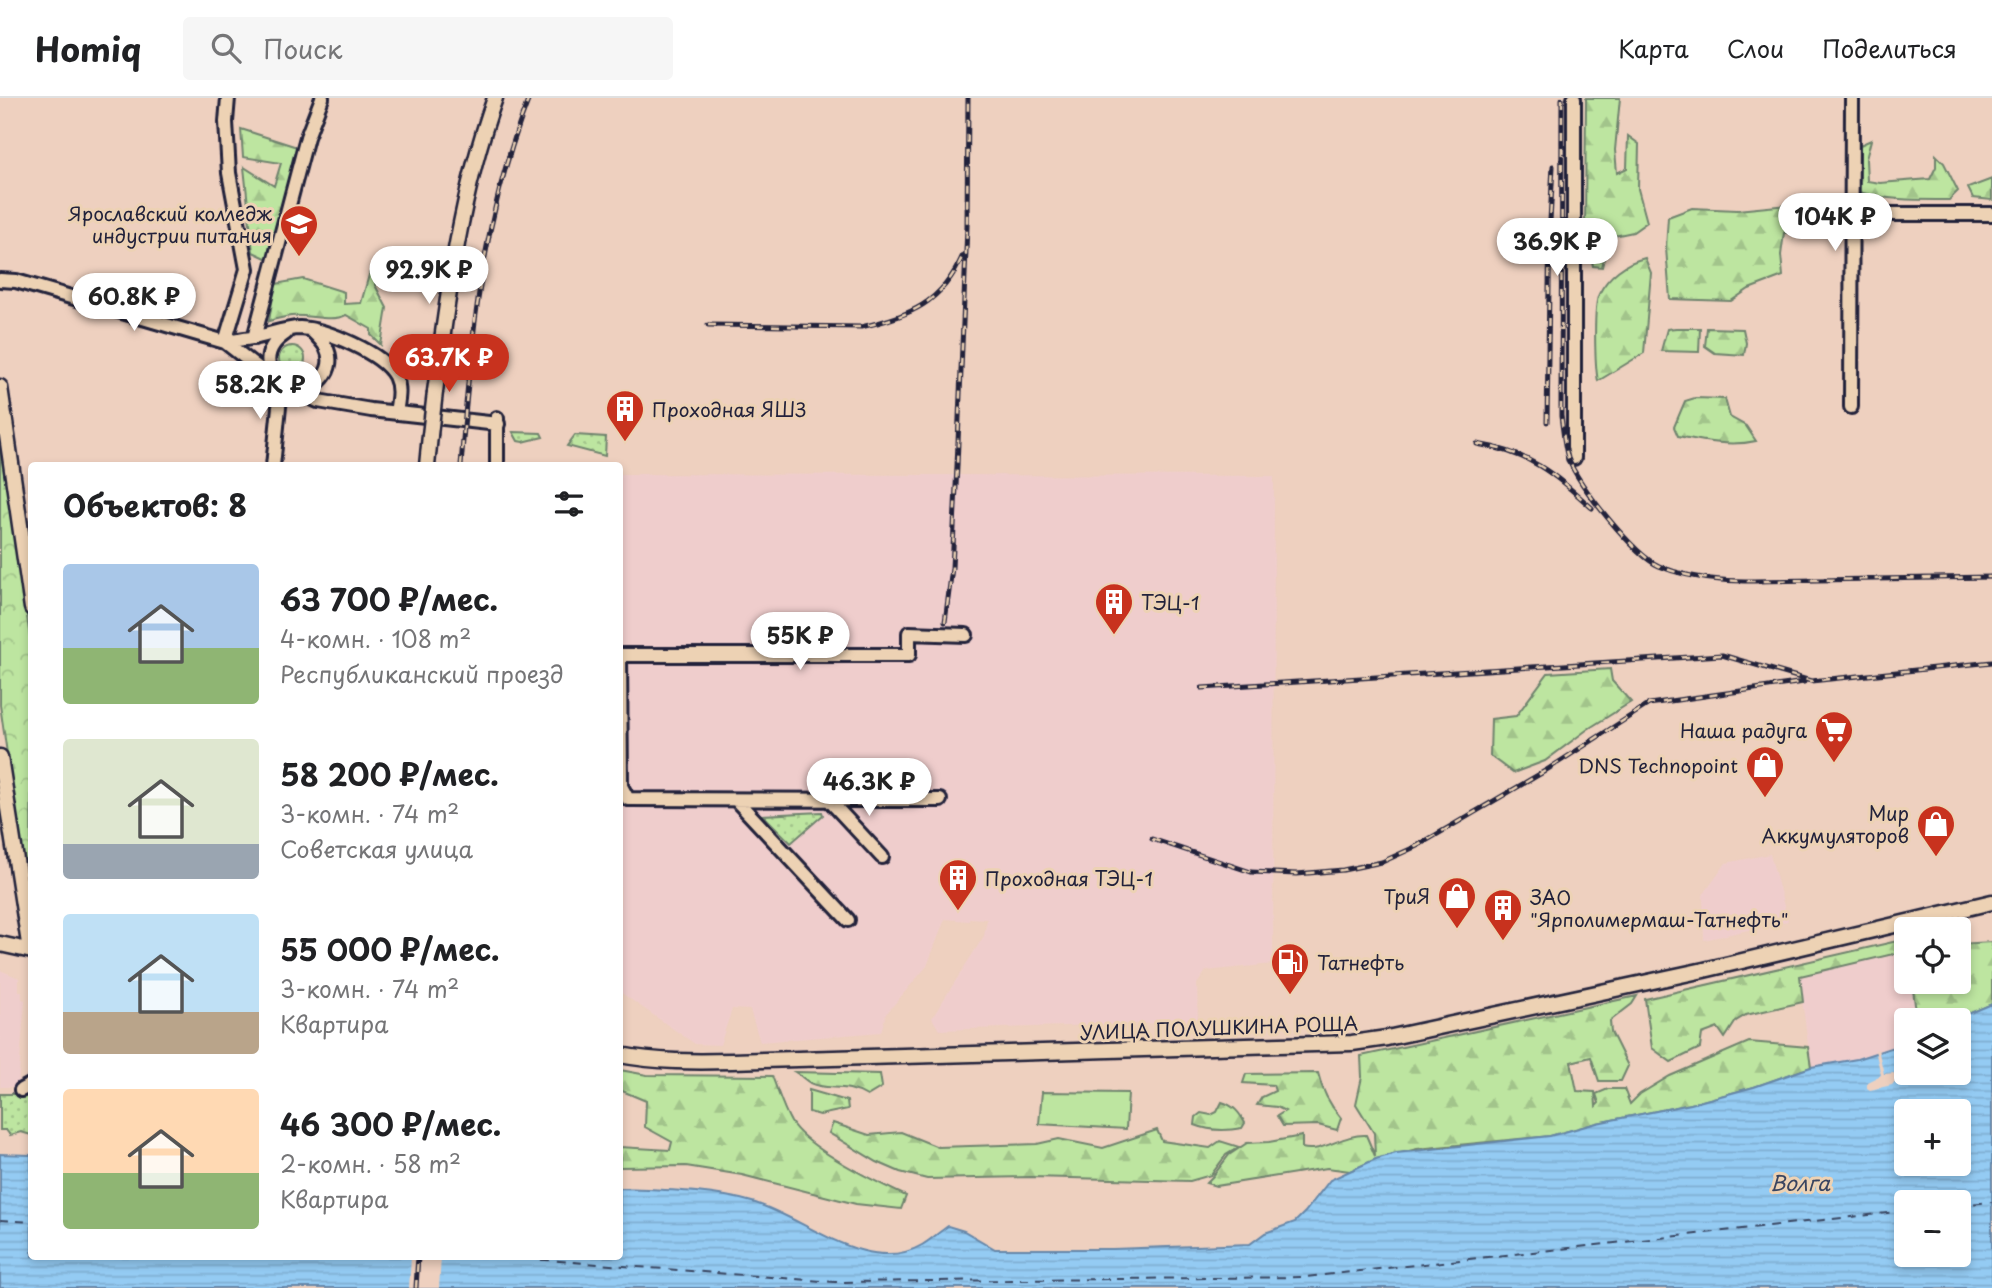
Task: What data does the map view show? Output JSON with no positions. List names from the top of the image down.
{
  "streets": {
    "main road": ["УЛИЦА ПОЛУШКИНА РОЩА"]
  },
  "water": ["Волга"],
  "places": {
    "school or university": ["Ярославский колледж индустрии питания"],
    "building": [
      "Проходная ЯШЗ",
      "ТЭЦ-1",
      "Проходная ТЭЦ-1",
      "ЗАО \"Ярполимермаш-Татнефть\""
    ],
    "supermarket": ["Наша радуга"],
    "shop": ["DNS Technopoint", "Мир Аккумуляторов", "ТриЯ"],
    "fuel station": ["Татнефть"]
  },
  "page": {
    "header": "Homiq",
    "search": "Поиск",
    "nav": ["Карта", "Слои", "Поделиться"],
    "price": [
      "104K ₽",
      "36.9K ₽",
      "92.9K ₽",
      "60.8K ₽",
      "63.7K ₽",
      "58.2K ₽",
      "55K ₽",
      "46.3K ₽"
    ],
    "heading": "Объектов: 8",
    "list": [
      {
        "name": "63 700 ₽/мес.",
        "note": "4-комн. · 108 m² · Республиканский проезд"
      },
      {
        "name": "58 200 ₽/мес.",
        "note": "3-комн. · 74 m² · Советская улица"
      },
      {
        "name": "55 000 ₽/мес.",
        "note": "3-комн. · 74 m² · Квартира"
      },
      {
        "name": "46 300 ₽/мес.",
        "note": "2-комн. · 58 m² · Квартира"
      }
    ],
    "map_buttons": ["+", "−"]
  }
}
